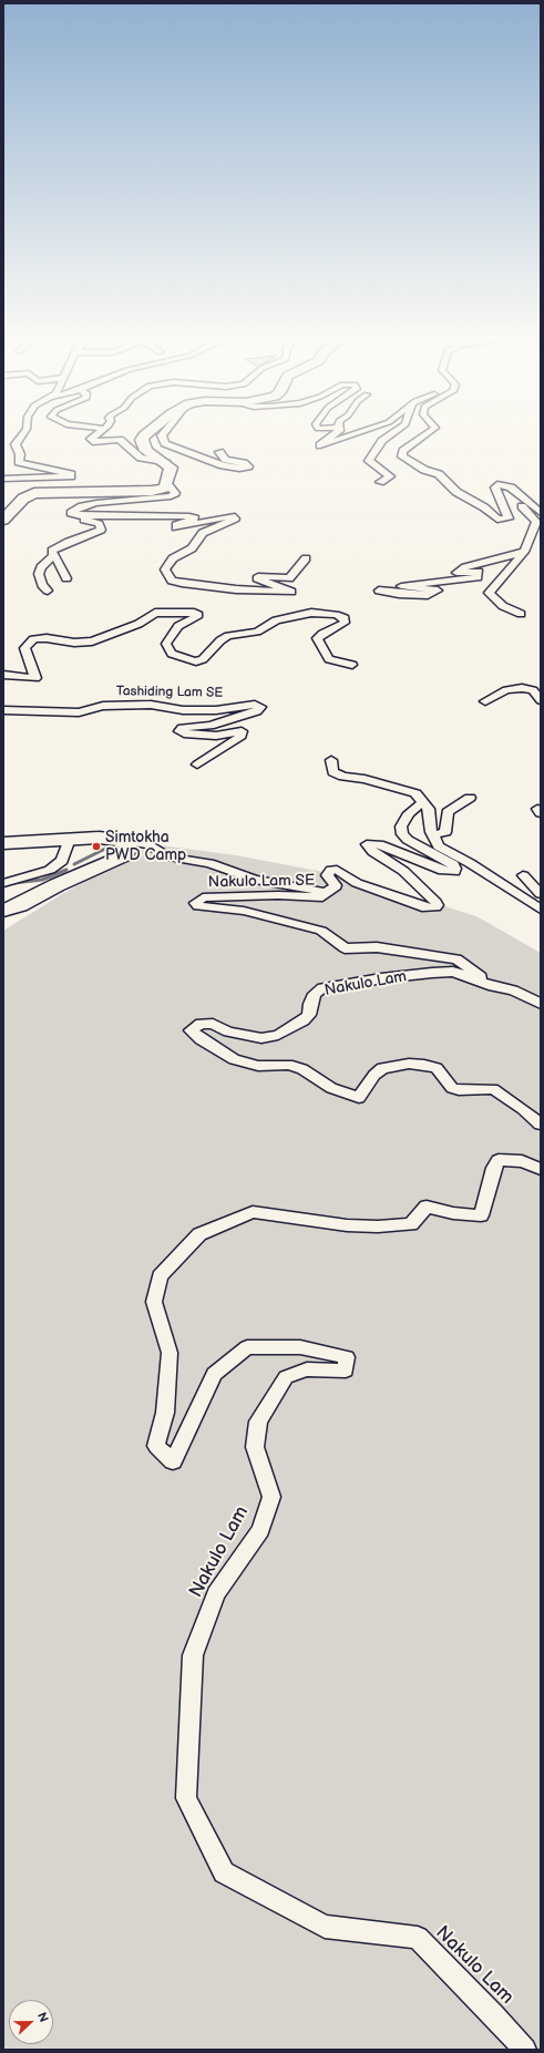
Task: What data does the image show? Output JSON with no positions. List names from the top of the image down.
{
  "streets": {
    "street": ["Tashiding Lam SE", "Nakulo Lam SE", "Nakulo Lam"]
  },
  "crossings": [
    ["Nakulo Lam SE", "Nakulo Lam"]
  ],
  "places": ["Simtokha PWD Camp"],
  "north": "right"
}
